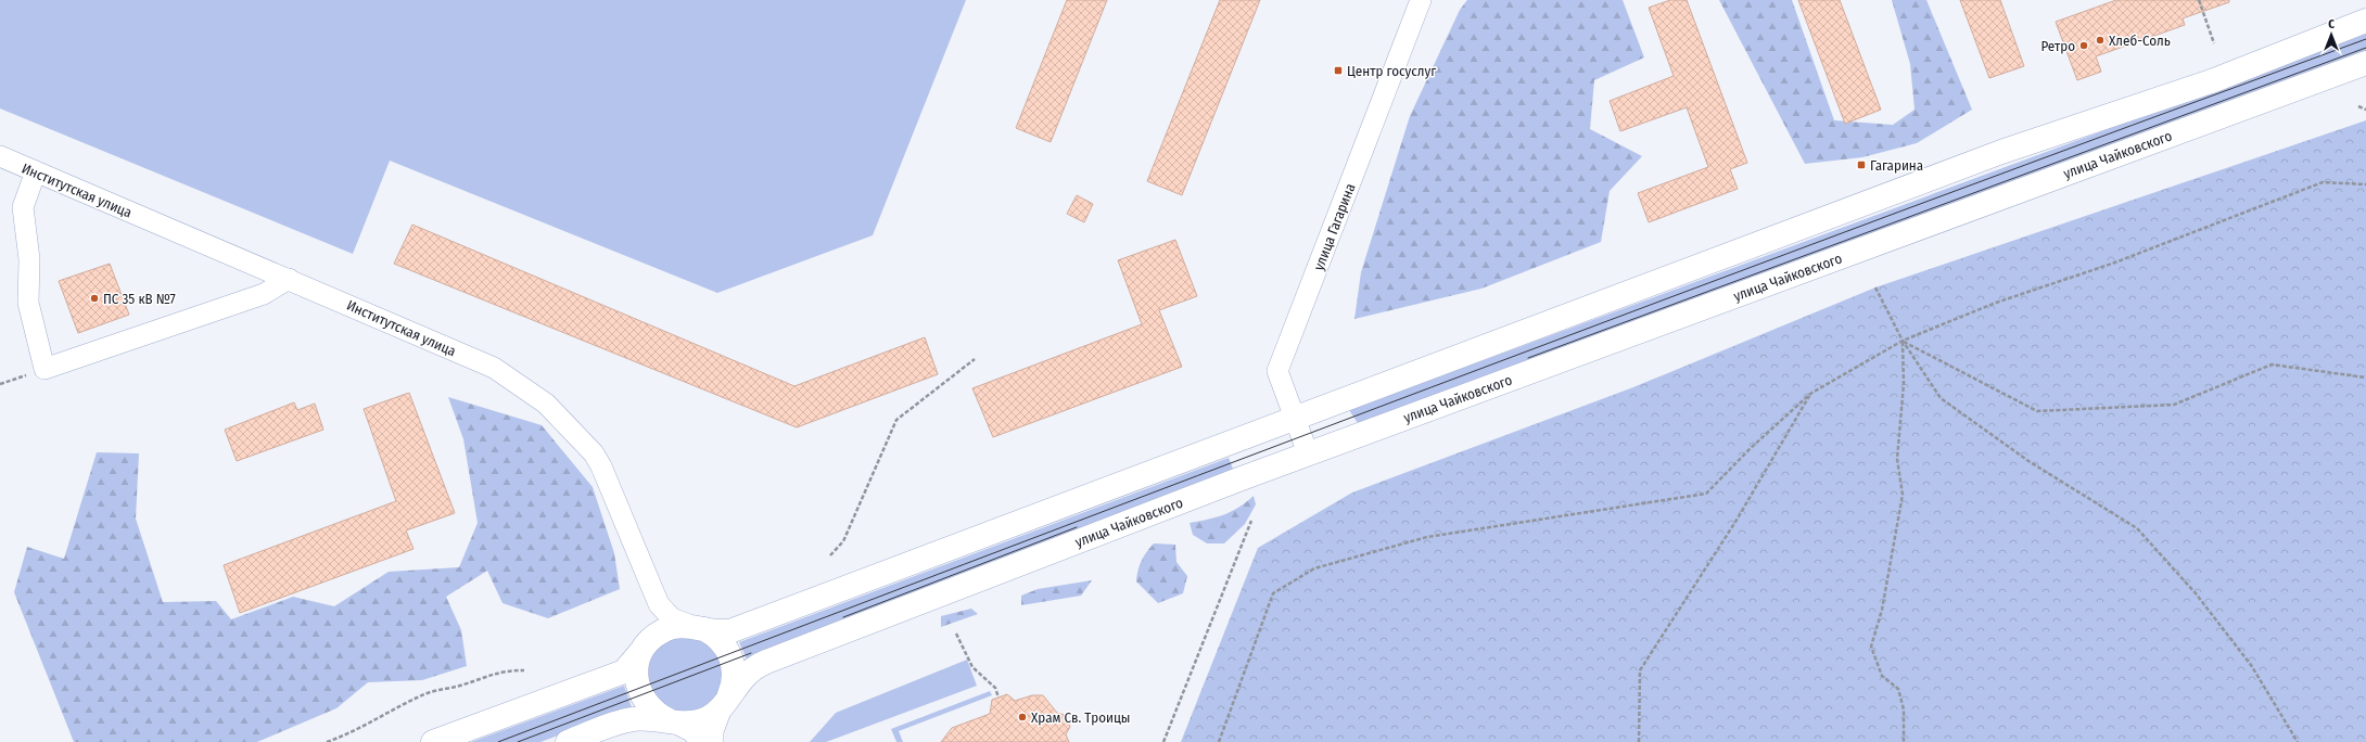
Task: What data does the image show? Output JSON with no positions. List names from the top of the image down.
{
  "streets": {
    "main road": ["улица Чайковского", "Институтская улица"],
    "street": ["улица Гагарина"]
  },
  "crossings": [
    ["улица Чайковского", "Институтская улица"],
    ["улица Чайковского", "улица Гагарина"],
    ["Институтская улица", "улица Гагарина"]
  ],
  "places": {
    "other": [
      "Хлеб-Соль",
      "Ретро",
      "ПС 35 кВ №7",
      "Храм Св. Троицы"
    ],
    "transit": ["Центр госуслуг", "Гагарина"]
  },
  "north": "top"
}
